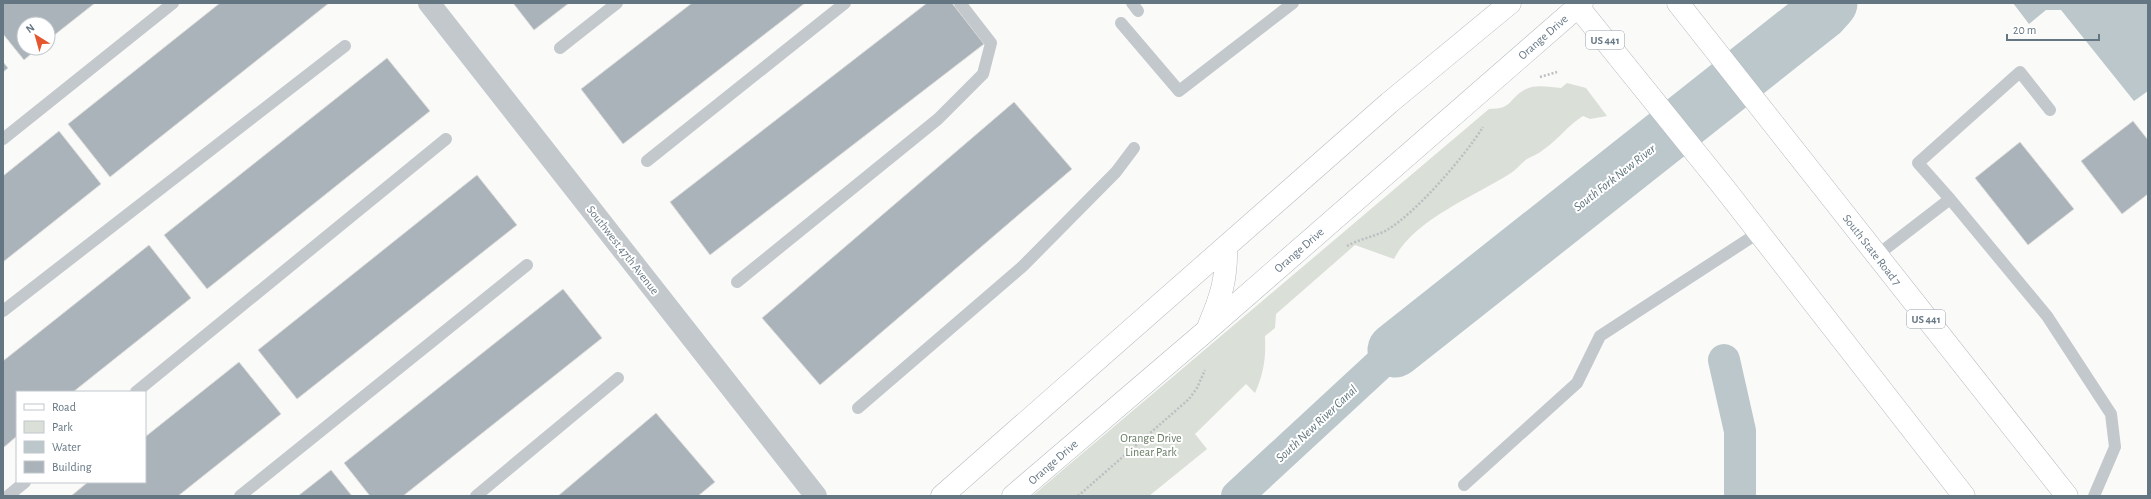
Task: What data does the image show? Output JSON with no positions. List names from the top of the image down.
{
  "streets": {
    "street": [
      "Orange Drive",
      "US 441",
      "Southwest 47th Avenue",
      "South State Road 7"
    ]
  },
  "crossings": [
    ["Orange Drive", "US 441"]
  ],
  "water": ["South Fork New River", "South New River Canal"],
  "parks": ["Orange Drive Linear Park"],
  "legend": [
    "Road",
    "Park",
    "Water",
    "Building"
  ],
  "scale_bar": "20 m",
  "north": "top left"
}
